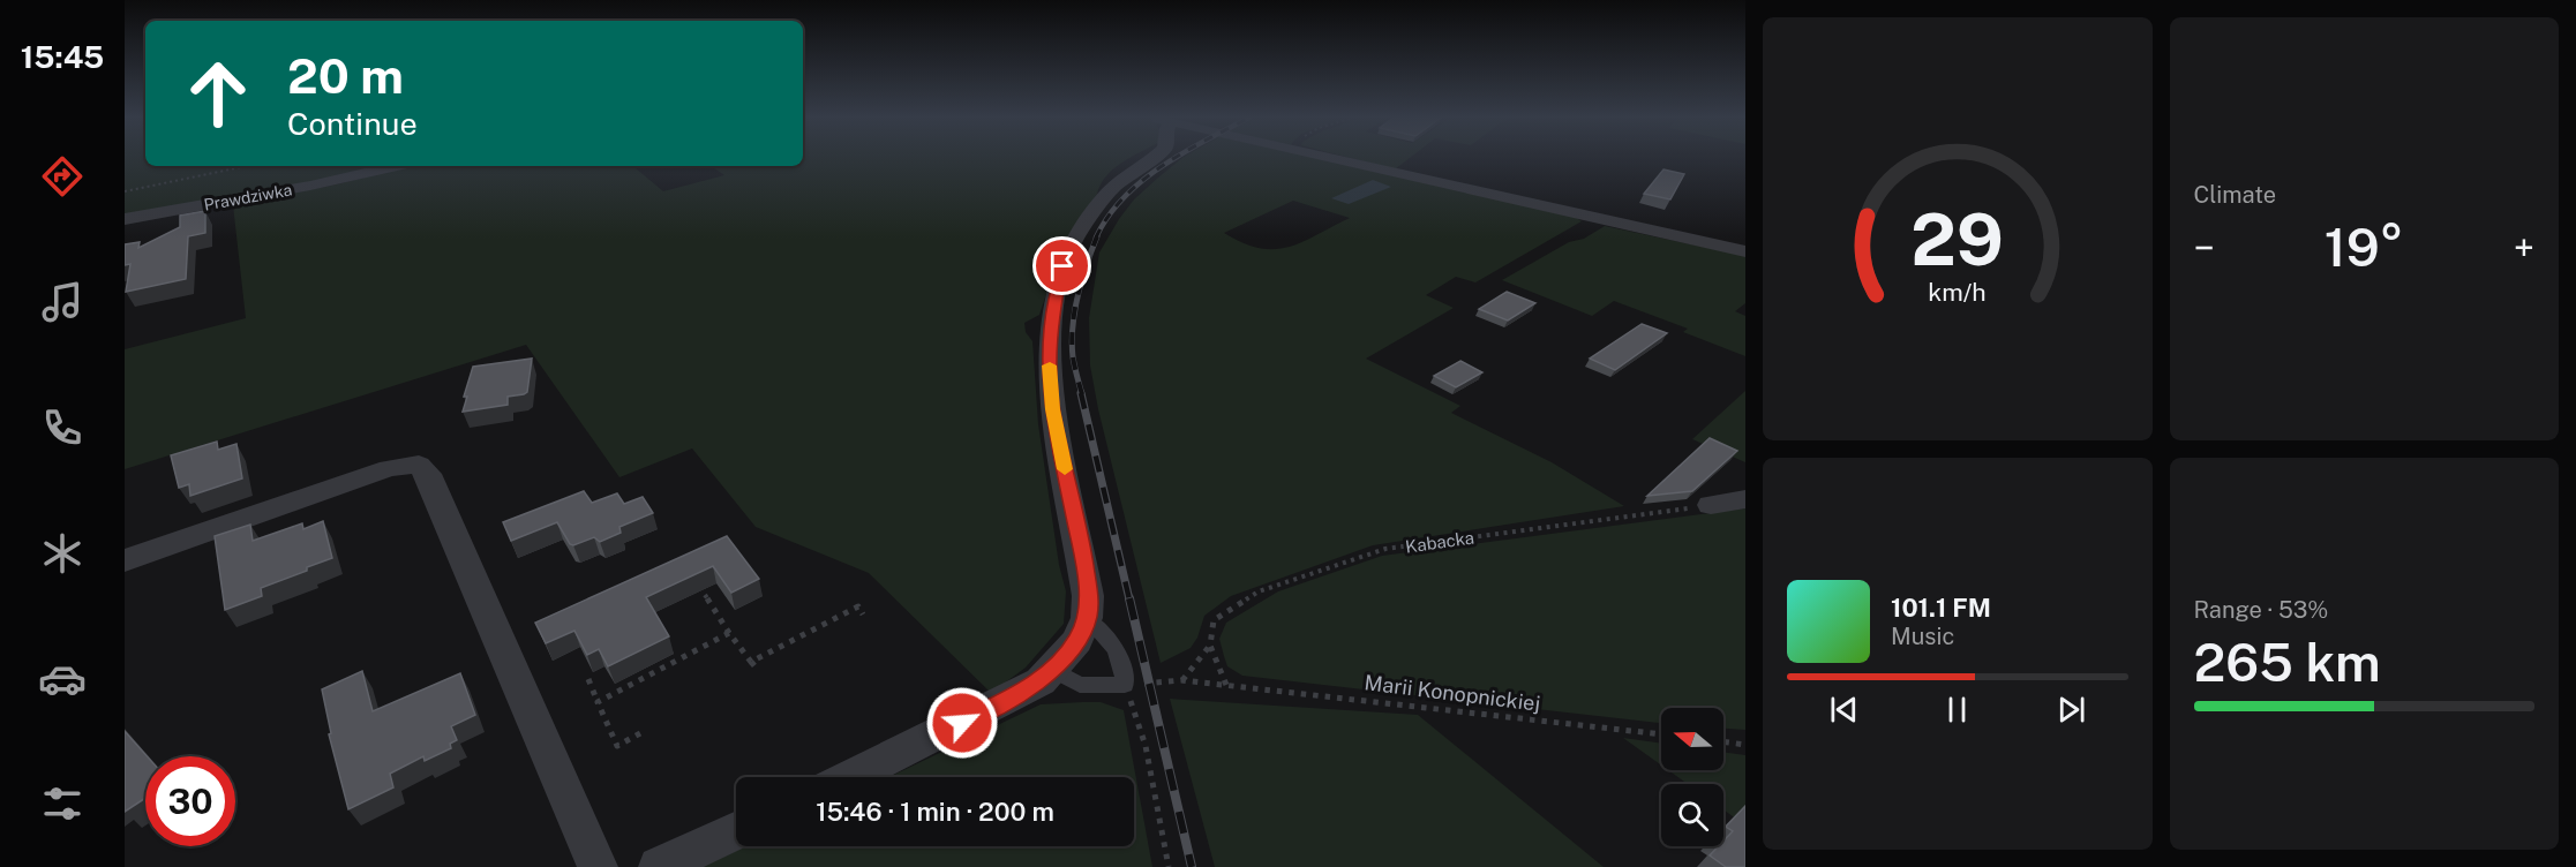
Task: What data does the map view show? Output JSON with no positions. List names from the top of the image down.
{
  "streets": {
    "street": ["Prawdziwka"],
    "path": ["Kabacka", "Marii Konopnickiej"]
  },
  "crossings": [
    ["Kabacka", "Marii Konopnickiej"]
  ],
  "north": "left",
  "page": {
    "tabs": "15:45",
    "tile": [
      "Climate",
      ["Range · 53%", "265 km"]
    ],
    "turn": ["20 m", "Continue"],
    "heat": ["−", "19°", "+"],
    "song": ["101.1 FM", "Music"],
    "limit": "30",
    "trip": "15:46 · 1 min · 200 m",
    "gauge": ["29", "km/h"]
  }
}
